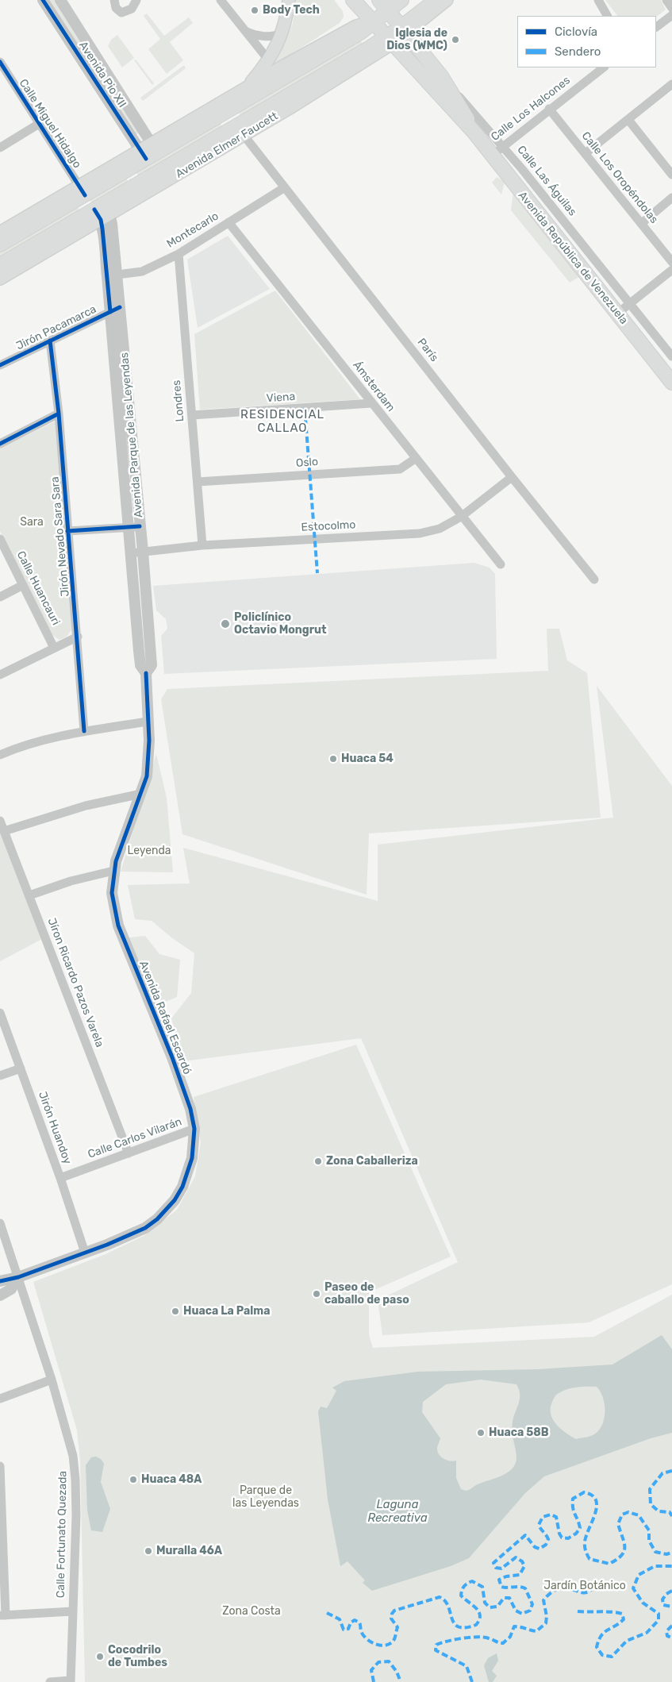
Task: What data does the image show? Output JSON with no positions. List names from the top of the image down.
{
  "streets": {
    "main road": ["Avenida Elmer Faucett", "Avenida República de Venezuela"],
    "street": [
      "Avenida Pio XII",
      "Calle Los Halcones",
      "Calle Miguel Hidalgo",
      "Calle Los Oropéndolas",
      "Calle Las Águilas",
      "Montecarlo",
      "Jirón Pacamarca",
      "París",
      "Ámsterdam",
      "Viena",
      "Londres",
      "Avenida Parque de las Leyendas",
      "Oslo",
      "Estocolmo",
      "Jirón Nevado Sara Sara",
      "Calle Huancauri",
      "Jíron Ricardo Pazos Varela",
      "Avenida Rafael Escardó",
      "Jirón Huandoy",
      "Calle Carlos Vilarán",
      "Calle Fortunato Quezada"
    ]
  },
  "crossings": [
    ["Calle Los Halcones", "Calle Los Oropéndolas"],
    ["Calle Los Halcones", "Calle Las Águilas"],
    ["Calle Los Halcones", "Avenida República de Venezuela"],
    ["Avenida Elmer Faucett", "Avenida República de Venezuela"],
    ["Avenida Elmer Faucett", "París"],
    ["Avenida Elmer Faucett", "Avenida Parque de las Leyendas"],
    ["Calle Las Águilas", "Avenida República de Venezuela"],
    ["Montecarlo", "París"],
    ["Montecarlo", "Ámsterdam"],
    ["Montecarlo", "Londres"],
    ["Montecarlo", "Avenida Parque de las Leyendas"],
    ["Jirón Pacamarca", "Avenida Parque de las Leyendas"],
    ["Jirón Pacamarca", "Jirón Nevado Sara Sara"],
    ["París", "Estocolmo"],
    ["Ámsterdam", "Viena"],
    ["Ámsterdam", "Oslo"],
    ["Ámsterdam", "Estocolmo"],
    ["Viena", "Londres"],
    ["Londres", "Oslo"],
    ["Londres", "Estocolmo"],
    ["Avenida Parque de las Leyendas", "Estocolmo"],
    ["Avenida Parque de las Leyendas", "Avenida Rafael Escardó"],
    ["Jíron Ricardo Pazos Varela", "Calle Carlos Vilarán"],
    ["Avenida Rafael Escardó", "Jirón Huandoy"],
    ["Avenida Rafael Escardó", "Calle Carlos Vilarán"],
    ["Avenida Rafael Escardó", "Calle Fortunato Quezada"],
    ["Jirón Huandoy", "Calle Carlos Vilarán"]
  ],
  "districts": ["RESIDENCIAL CALLAO"],
  "water": ["Laguna Recreativa"],
  "parks": [
    "Sara",
    "Leyenda",
    "Parque de las Leyendas",
    "Jardín Botánico",
    "Zona Costa"
  ],
  "places": [
    "Body Tech",
    "Iglesia de Dios (WMC)",
    "Policlínico Octavio Mongrut",
    "Huaca 54",
    "Zona Caballeriza",
    "Paseo de caballo de paso",
    "Huaca La Palma",
    "Huaca 58B",
    "Huaca 48A",
    "Muralla 46A",
    "Cocodrilo de Tumbes"
  ],
  "legend": ["Ciclovía", "Sendero"]
}
